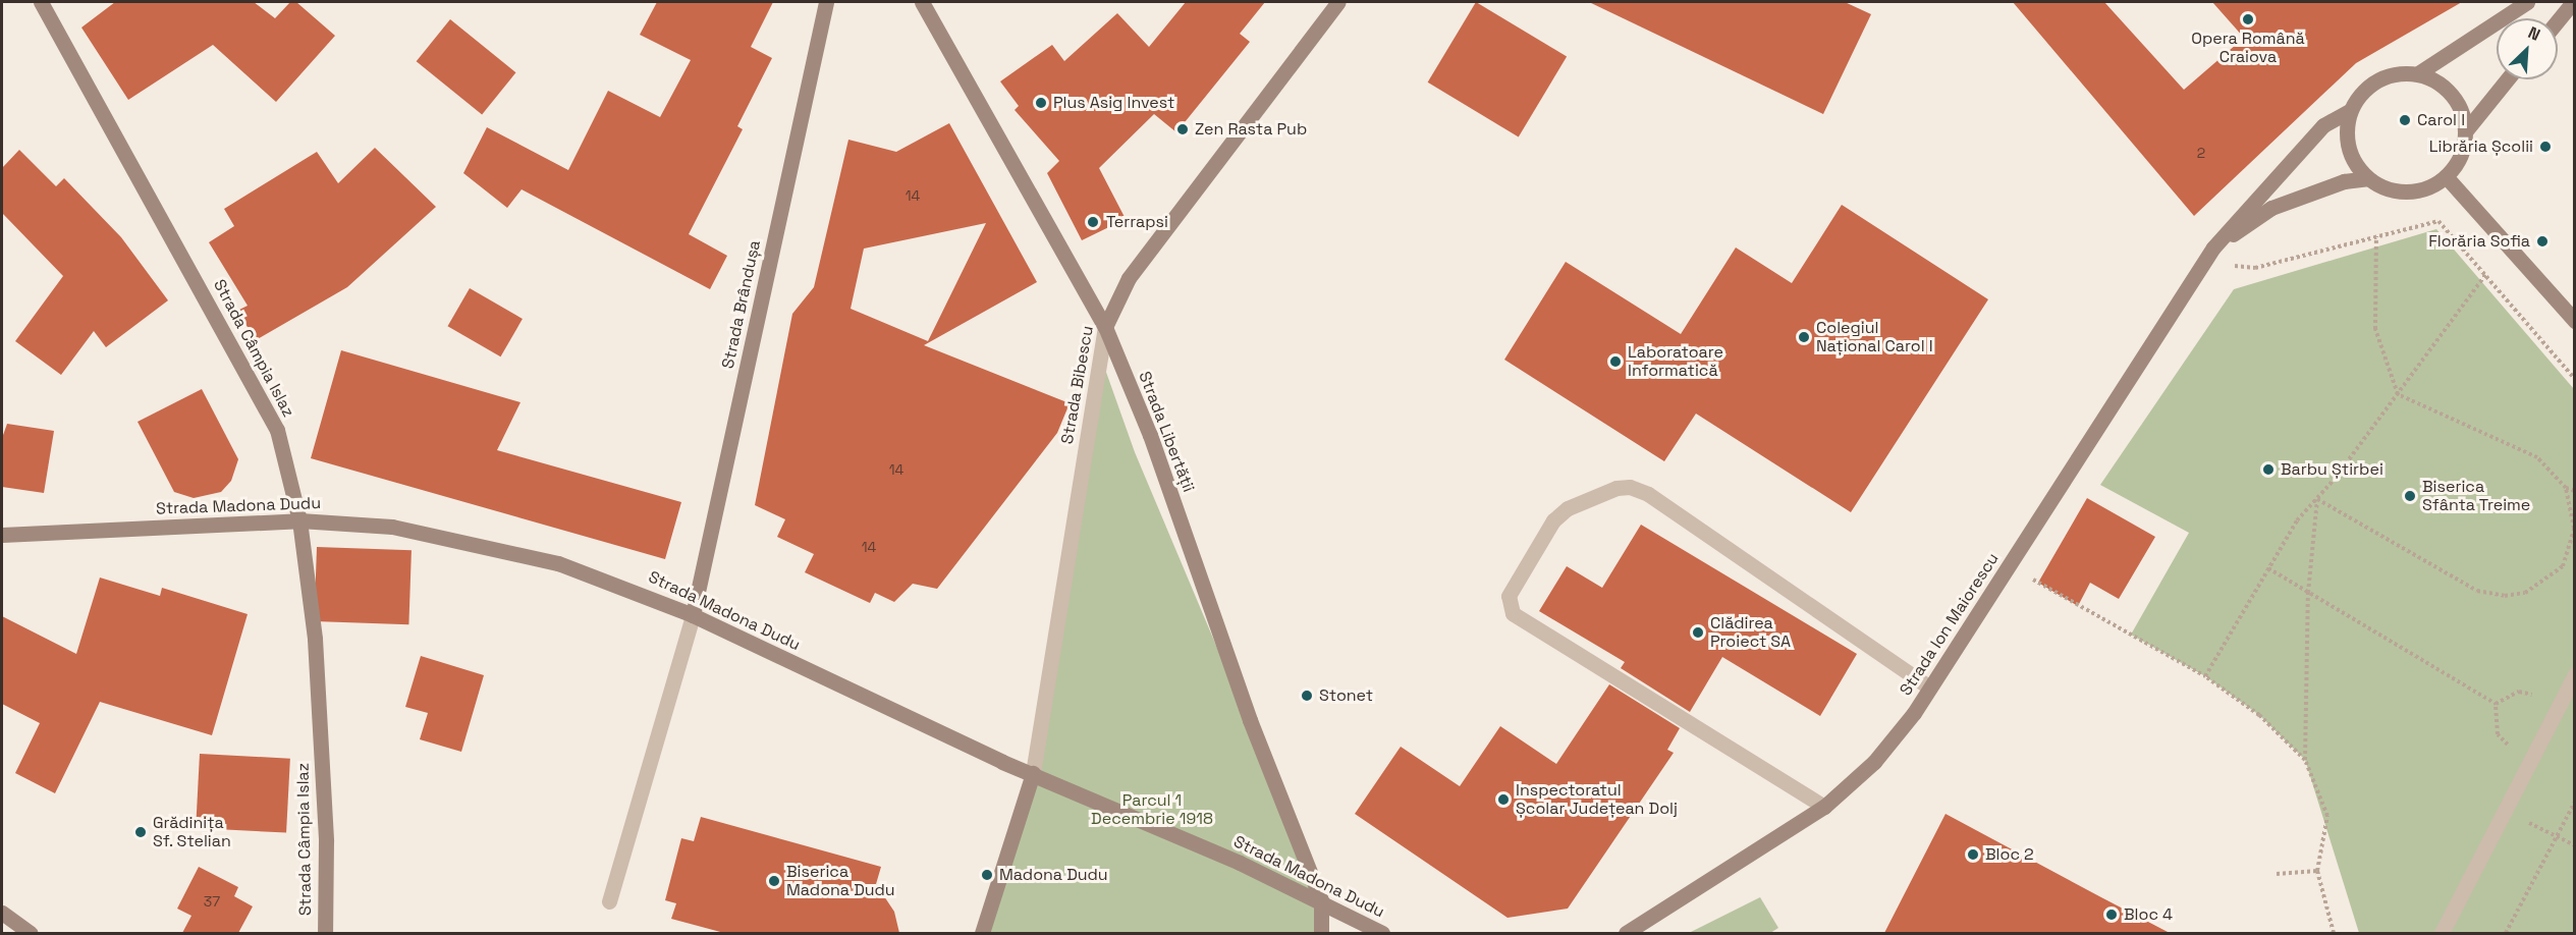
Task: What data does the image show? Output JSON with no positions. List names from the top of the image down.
{
  "streets": {
    "street": [
      "Strada Brândușa",
      "Strada Câmpia Islaz",
      "Strada Bibescu",
      "Strada Libertății",
      "Strada Madona Dudu",
      "Strada Ion Maiorescu"
    ]
  },
  "crossings": [
    ["Strada Brândușa", "Strada Madona Dudu"],
    ["Strada Câmpia Islaz", "Strada Madona Dudu"],
    ["Strada Bibescu", "Strada Libertății"],
    ["Strada Bibescu", "Strada Madona Dudu"],
    ["Strada Libertății", "Strada Madona Dudu"]
  ],
  "parks": ["Parcul 1 Decembrie 1918"],
  "places": [
    "Opera Română Craiova",
    "Plus Asig Invest",
    "Carol I",
    "Zen Rasta Pub",
    "Librăria Școlii",
    "Terrapsi",
    "Florăria Sofia",
    "Colegiul Național Carol I",
    "Laboratoare Informatică",
    "Barbu Știrbei",
    "Biserica Sfânta Treime",
    "Clădirea Proiect SA",
    "Stonet",
    "Inspectoratul Școlar Județean Dolj",
    "Grădinița Sf. Stelian",
    "Bloc 2",
    "Madona Dudu",
    "Biserica Madona Dudu",
    "Bloc 4"
  ],
  "house_numbers": [
    "2",
    "14",
    "14",
    "14",
    "37"
  ],
  "north": "top right"
}
